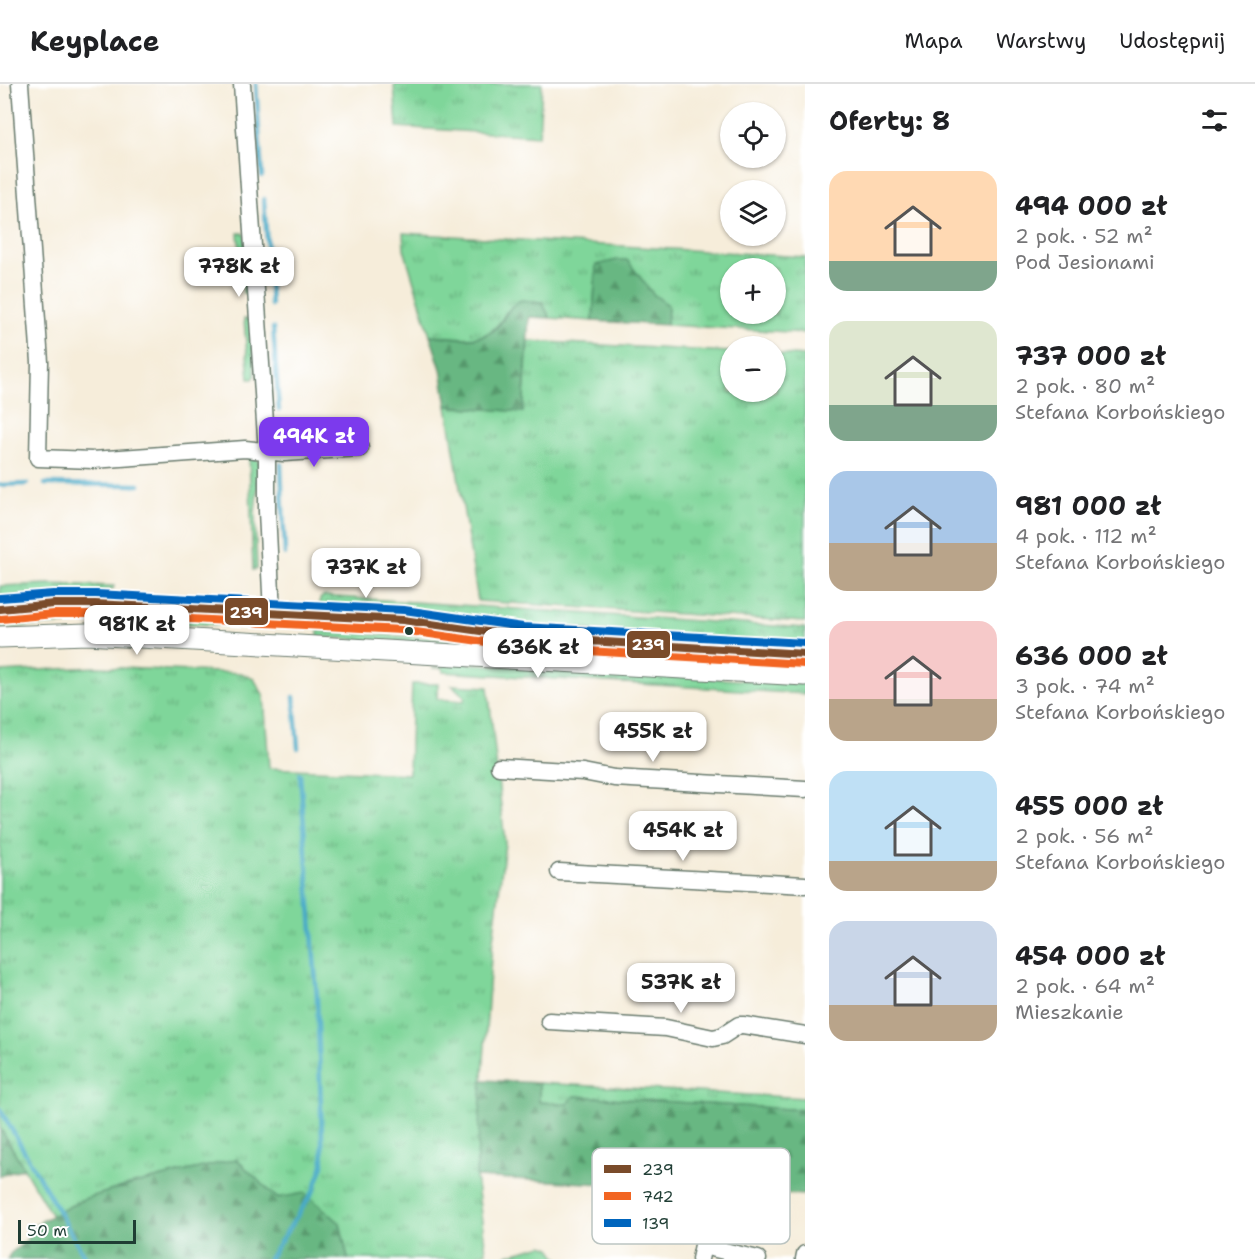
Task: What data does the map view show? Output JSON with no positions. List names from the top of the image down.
{
  "lines": ["transit line 139", "transit line 239", "transit line 742"],
  "legend": ["239", "742", "139"],
  "scale_bar": "50 m",
  "page": {
    "header": "Keyplace",
    "nav": ["Mapa", "Warstwy", "Udostępnij"],
    "heading": "Oferty: 8",
    "map_buttons": ["+", "−"],
    "list": [
      {
        "name": "494 000 zł",
        "note": "2 pok. · 52 m² · Pod Jesionami"
      },
      {
        "name": "737 000 zł",
        "note": "2 pok. · 80 m² · Stefana Korbońskiego"
      },
      {
        "name": "981 000 zł",
        "note": "4 pok. · 112 m² · Stefana Korbońskiego"
      },
      {
        "name": "636 000 zł",
        "note": "3 pok. · 74 m² · Stefana Korbońskiego"
      },
      {
        "name": "455 000 zł",
        "note": "2 pok. · 56 m² · Stefana Korbońskiego"
      },
      {
        "name": "454 000 zł",
        "note": "2 pok. · 64 m² · Mieszkanie"
      }
    ],
    "price": [
      "778K zł",
      "494K zł",
      "737K zł",
      "981K zł",
      "636K zł",
      "455K zł",
      "454K zł",
      "537K zł"
    ],
    "scale": "50 m"
  }
}
